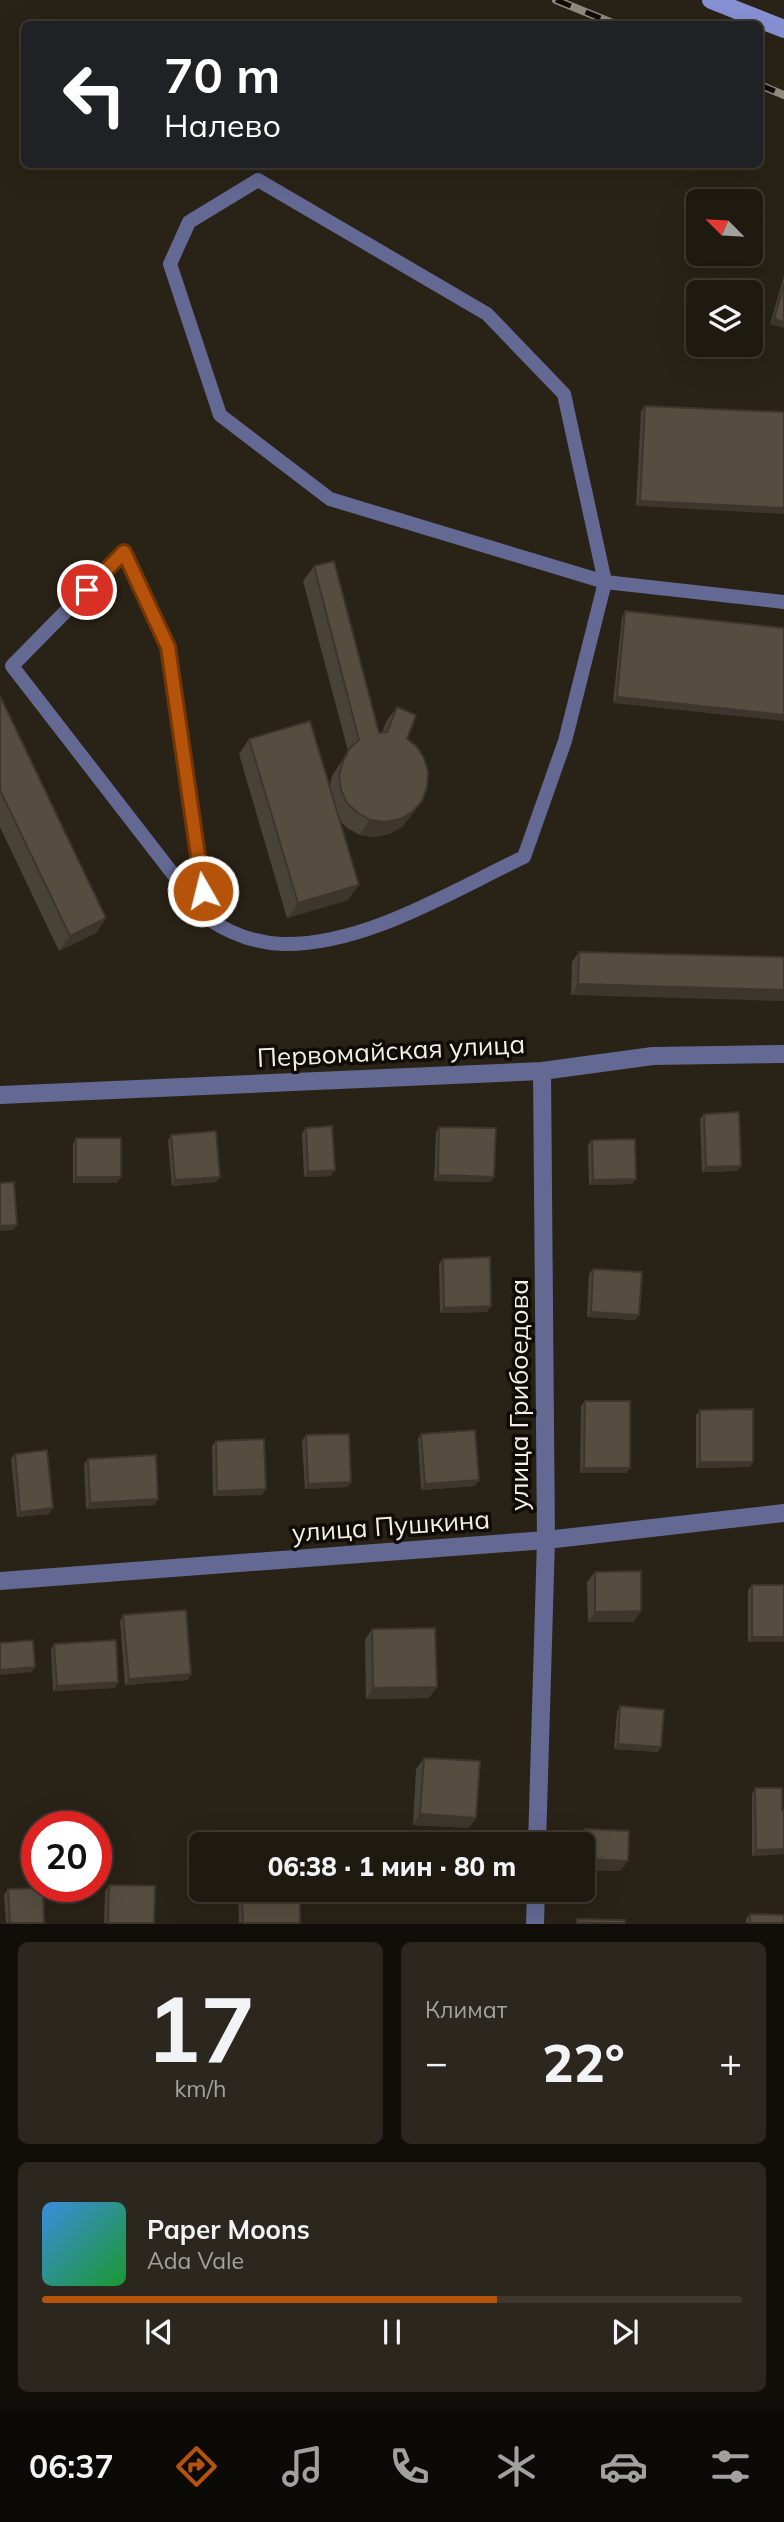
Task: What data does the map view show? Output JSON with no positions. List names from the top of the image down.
{
  "streets": {
    "street": ["Первомайская улица", "улица Грибоедова", "улица Пушкина"]
  },
  "crossings": [
    ["Первомайская улица", "улица Грибоедова"],
    ["улица Грибоедова", "улица Пушкина"]
  ],
  "north": "top left",
  "page": {
    "turn": ["70 m", "Налево"],
    "limit": "20",
    "trip": "06:38 · 1 мин · 80 m",
    "tile": [
      ["17", "km/h"],
      "Климат"
    ],
    "heat": ["−", "22°", "+"],
    "song": ["Paper Moons", "Ada Vale"],
    "tabs": "06:37"
  }
}
